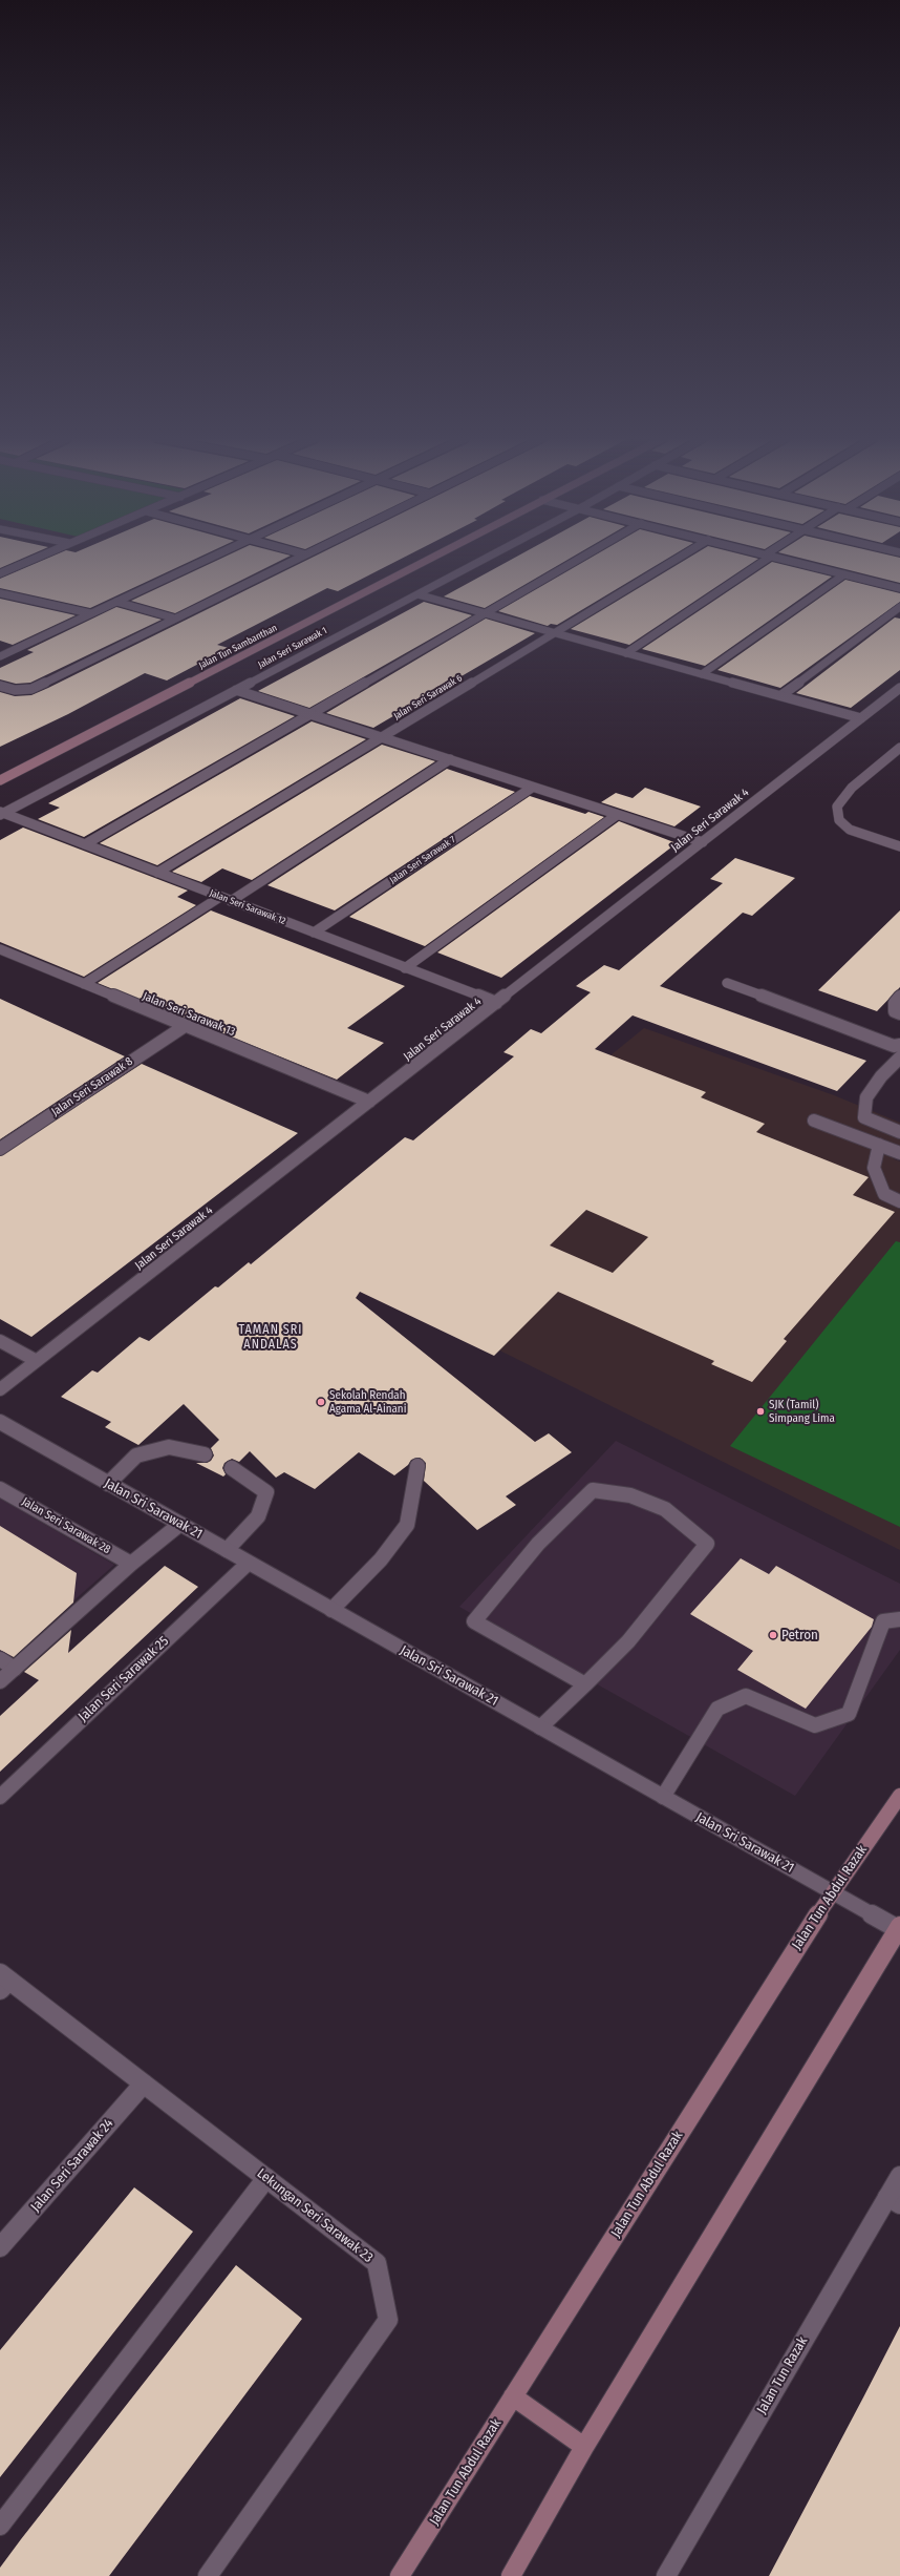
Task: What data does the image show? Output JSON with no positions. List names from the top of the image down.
{
  "streets": {
    "street": [
      "Jalan Tun Sambanthan",
      "Jalan Seri Sarawak 1",
      "Jalan Seri Sarawak 6",
      "Jalan Seri Sarawak 4",
      "Jalan Seri Sarawak 7",
      "Jalan Seri Sarawak 12",
      "Jalan Seri Sarawak 13",
      "Jalan Seri Sarawak 8",
      "Jalan Sri Sarawak 21",
      "Jalan Seri Sarawak 28",
      "Jalan Seri Sarawak 25",
      "Jalan Tun Abdul Razak",
      "Jalan Seri Sarawak 24",
      "Lekungan Seri Sarawak 23",
      "Jalan Tun Razak"
    ]
  },
  "crossings": [
    ["Jalan Seri Sarawak 1", "Jalan Seri Sarawak 12"],
    ["Jalan Seri Sarawak 6", "Jalan Seri Sarawak 12"],
    ["Jalan Seri Sarawak 4", "Jalan Seri Sarawak 12"],
    ["Jalan Seri Sarawak 4", "Jalan Seri Sarawak 13"],
    ["Jalan Seri Sarawak 7", "Jalan Seri Sarawak 12"],
    ["Jalan Seri Sarawak 13", "Jalan Seri Sarawak 8"],
    ["Jalan Sri Sarawak 21", "Jalan Seri Sarawak 25"],
    ["Jalan Sri Sarawak 21", "Jalan Tun Abdul Razak"],
    ["Jalan Seri Sarawak 24", "Lekungan Seri Sarawak 23"]
  ],
  "districts": ["TAMAN SRI ANDALAS"],
  "places": ["Sekolah Rendah Agama Al-Ainani", "SJK (Tamil) Simpang Lima", "Petron"]
}
